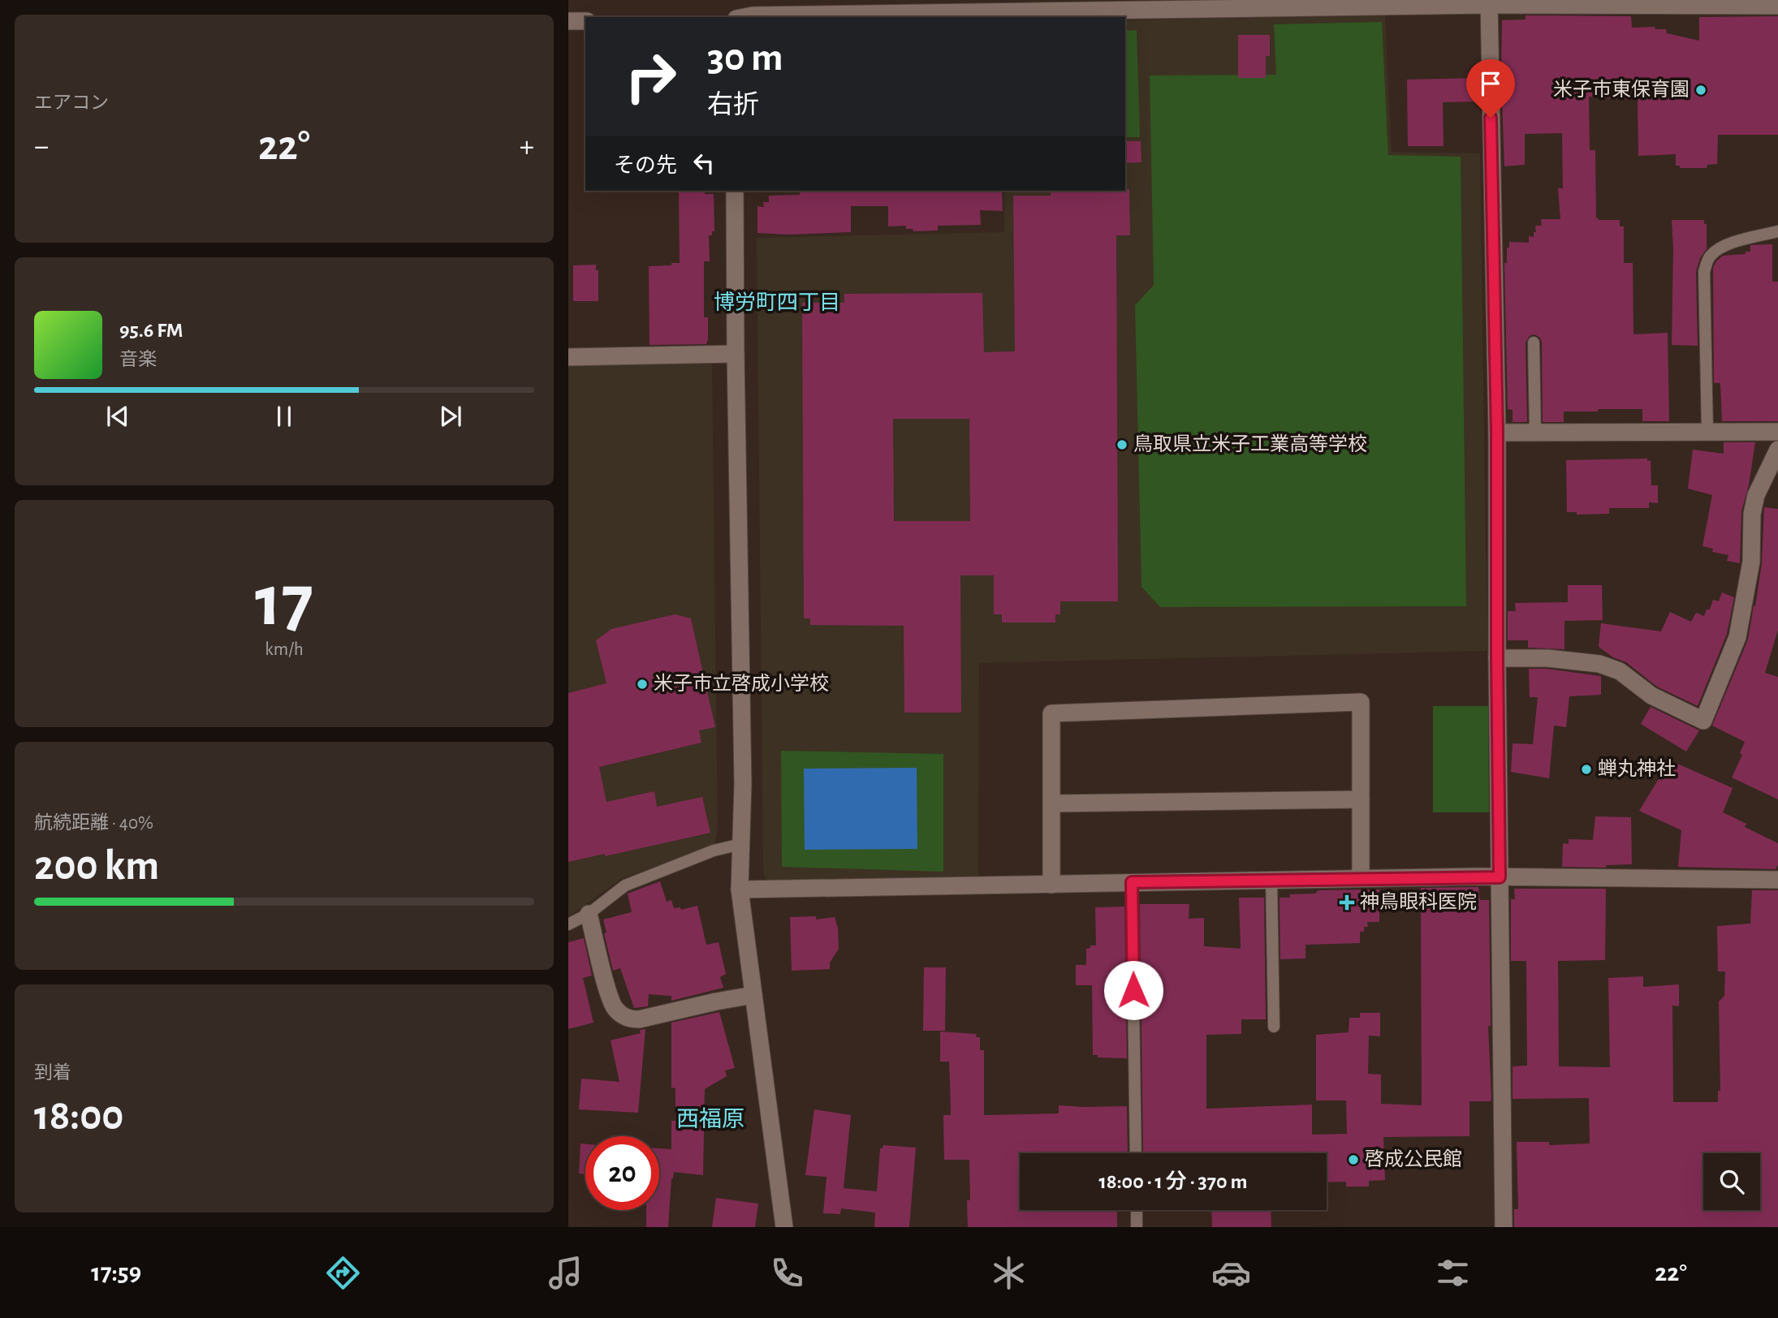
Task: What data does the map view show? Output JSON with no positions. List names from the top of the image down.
{
  "districts": ["博労町四丁目", "西福原"],
  "places": {
    "other": [
      "米子市東保育園",
      "鳥取県立米子工業高等学校",
      "米子市立啓成小学校",
      "蝉丸神社",
      "啓成公民館"
    ],
    "health": ["神鳥眼科医院"]
  },
  "page": {
    "tile": [
      "エアコン",
      ["17", "km/h"],
      ["航続距離 · 40%", "200 km"],
      ["到着", "18:00"]
    ],
    "turn": ["30 m", "右折"],
    "heat": ["−", "22°", "+"],
    "then": "その先",
    "song": ["95.6 FM", "音楽"],
    "limit": "20",
    "trip": "18:00 · 1 分 · 370 m",
    "tabs": ["17:59", "22°"]
  }
}
